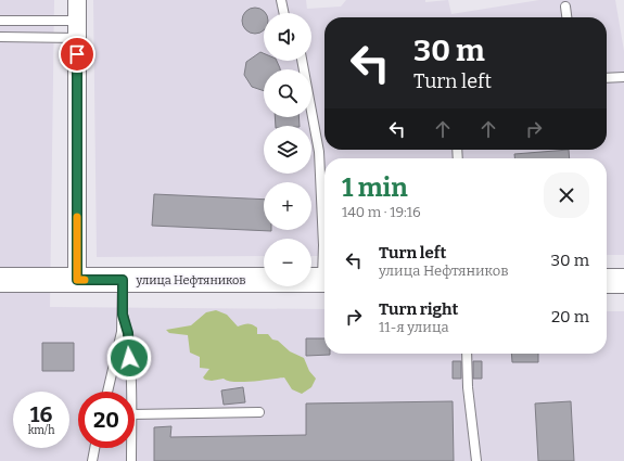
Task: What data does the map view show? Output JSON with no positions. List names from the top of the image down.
{
  "streets": {
    "street": ["улица Нефтяников"]
  },
  "page": {
    "map_buttons": ["+", "−"],
    "turn": ["30 m", "Turn left"],
    "heading": ["1 min", "140 m · 19:16"],
    "list": [
      {
        "name": "Turn left",
        "note": "улица Нефтяников",
        "value": "30 m"
      },
      {
        "name": "Turn right",
        "note": "11-я улица",
        "value": "20 m"
      }
    ],
    "speed": "16 km/h",
    "limit": "20"
  }
}
